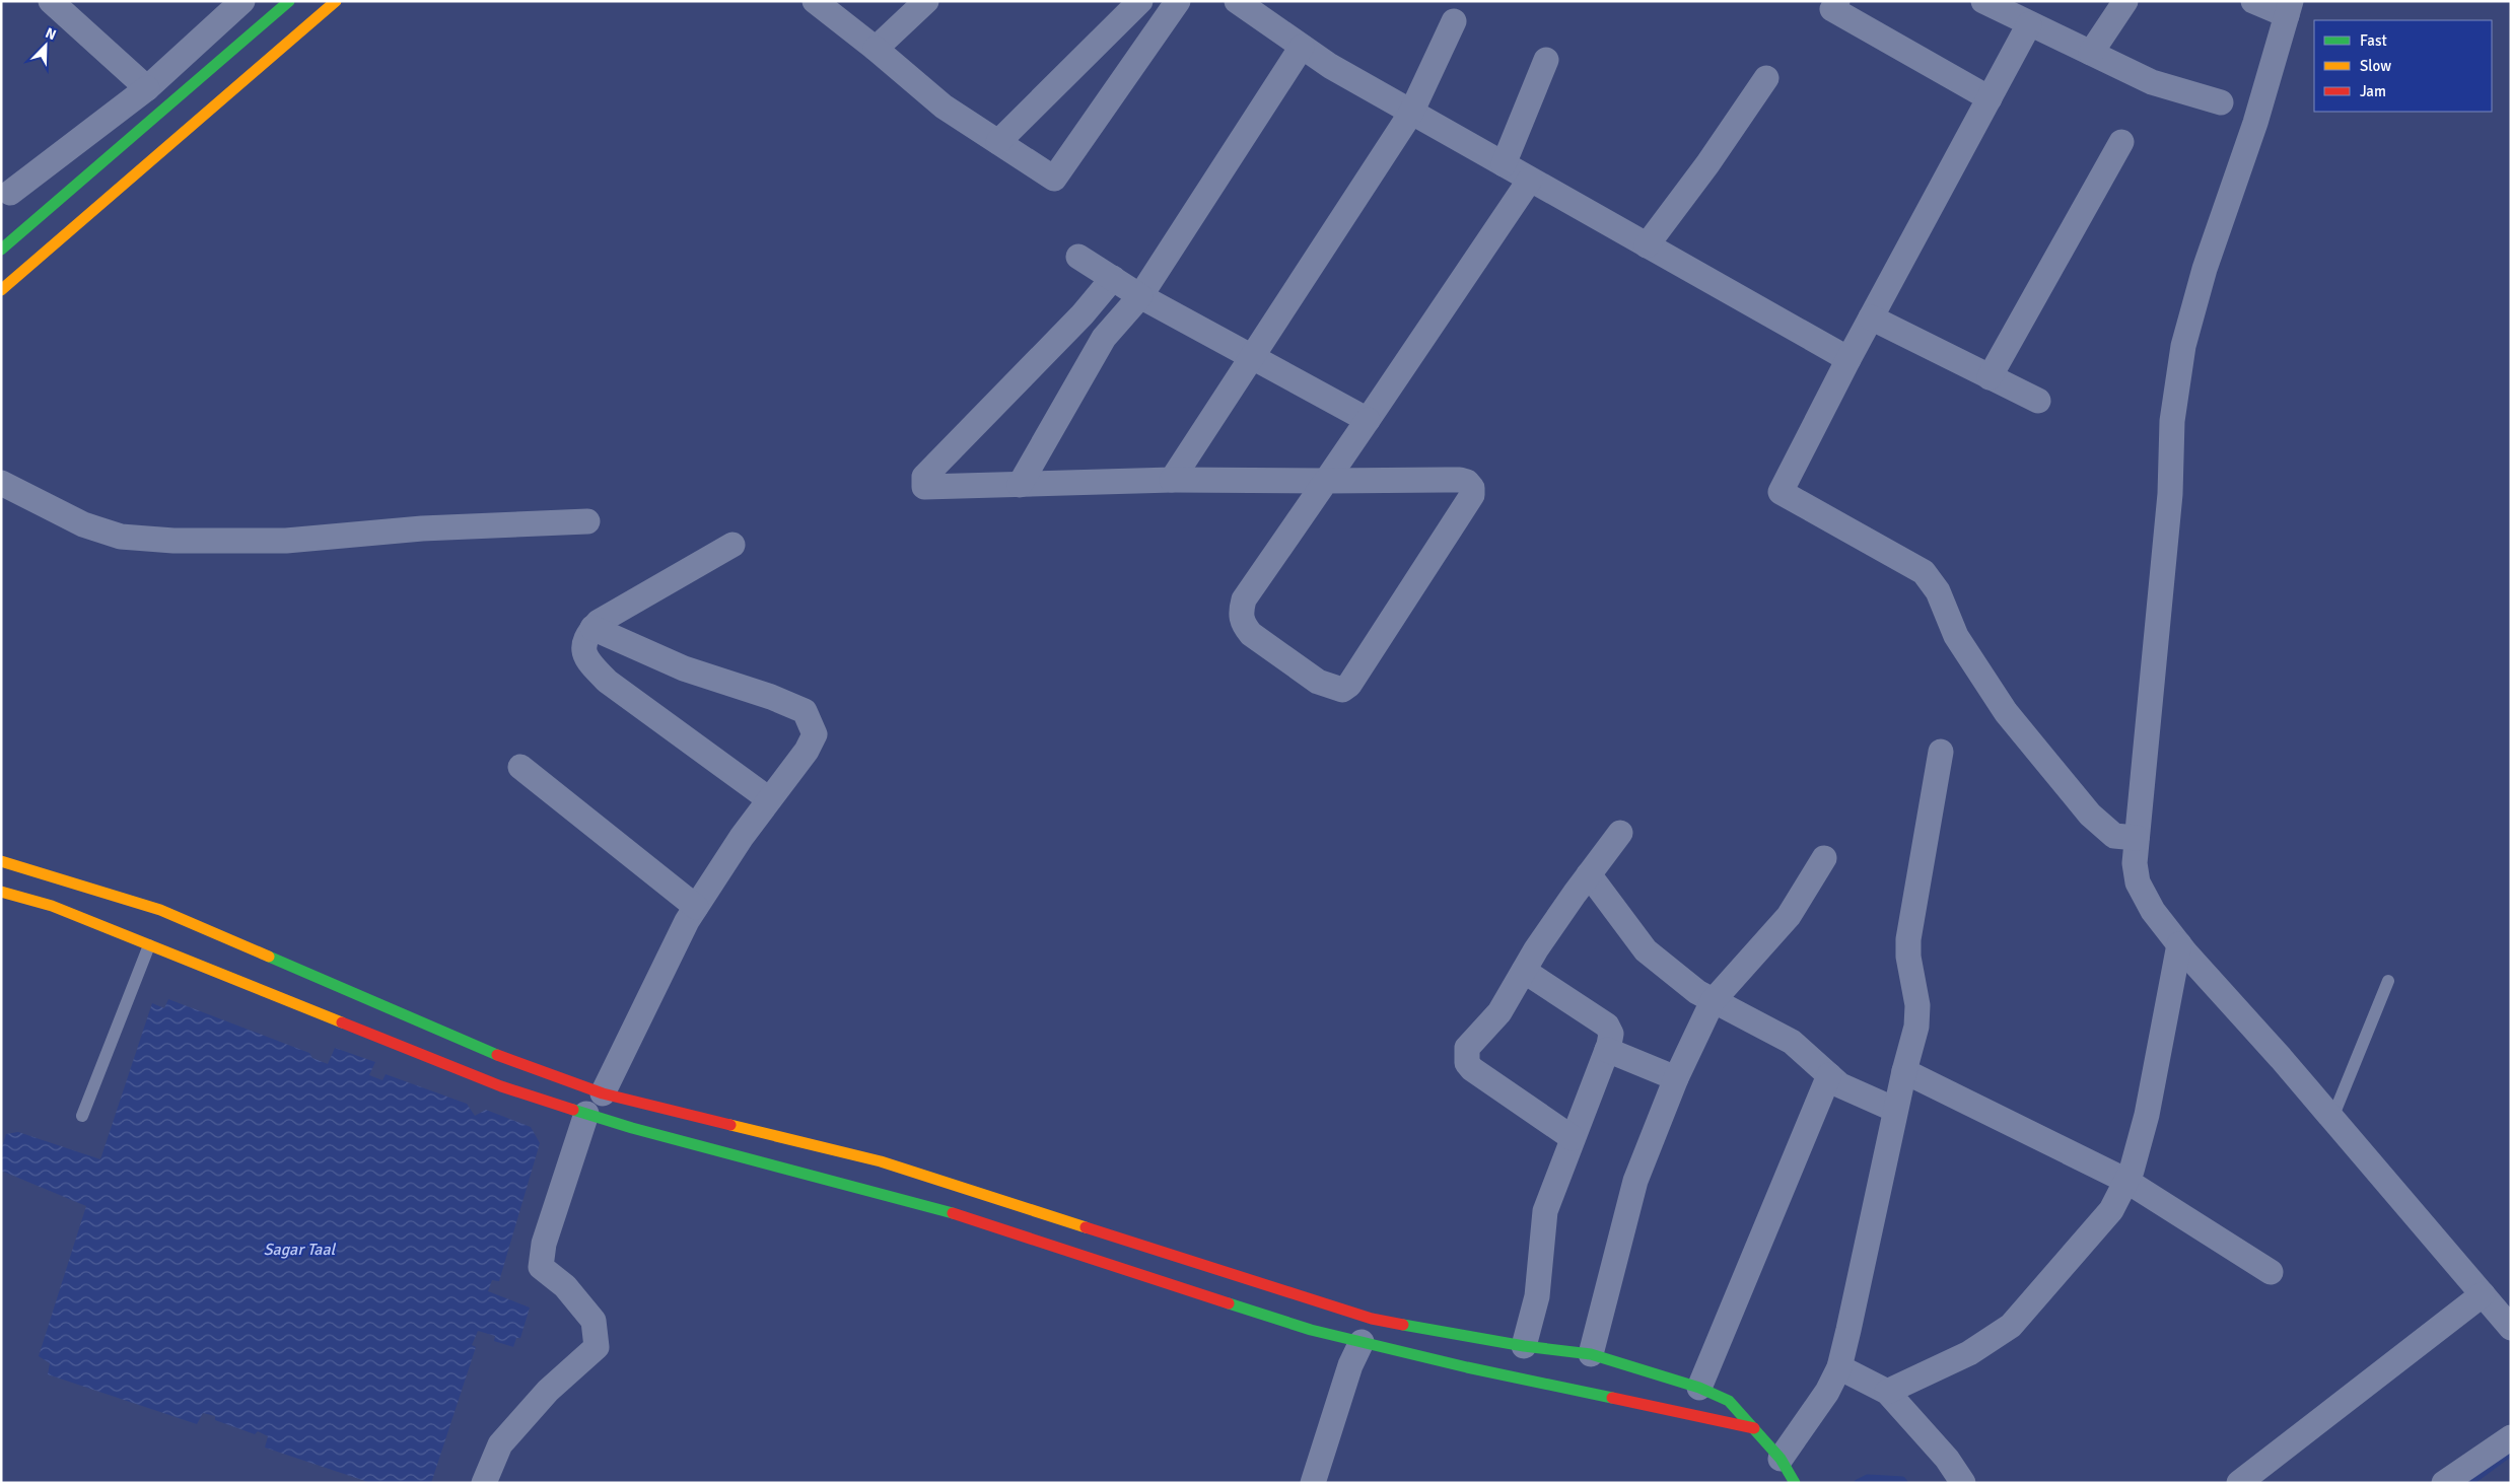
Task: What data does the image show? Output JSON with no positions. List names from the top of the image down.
{
  "water": ["Sagar Taal"],
  "legend": ["Fast", "Slow", "Jam"],
  "north": "top right"
}
